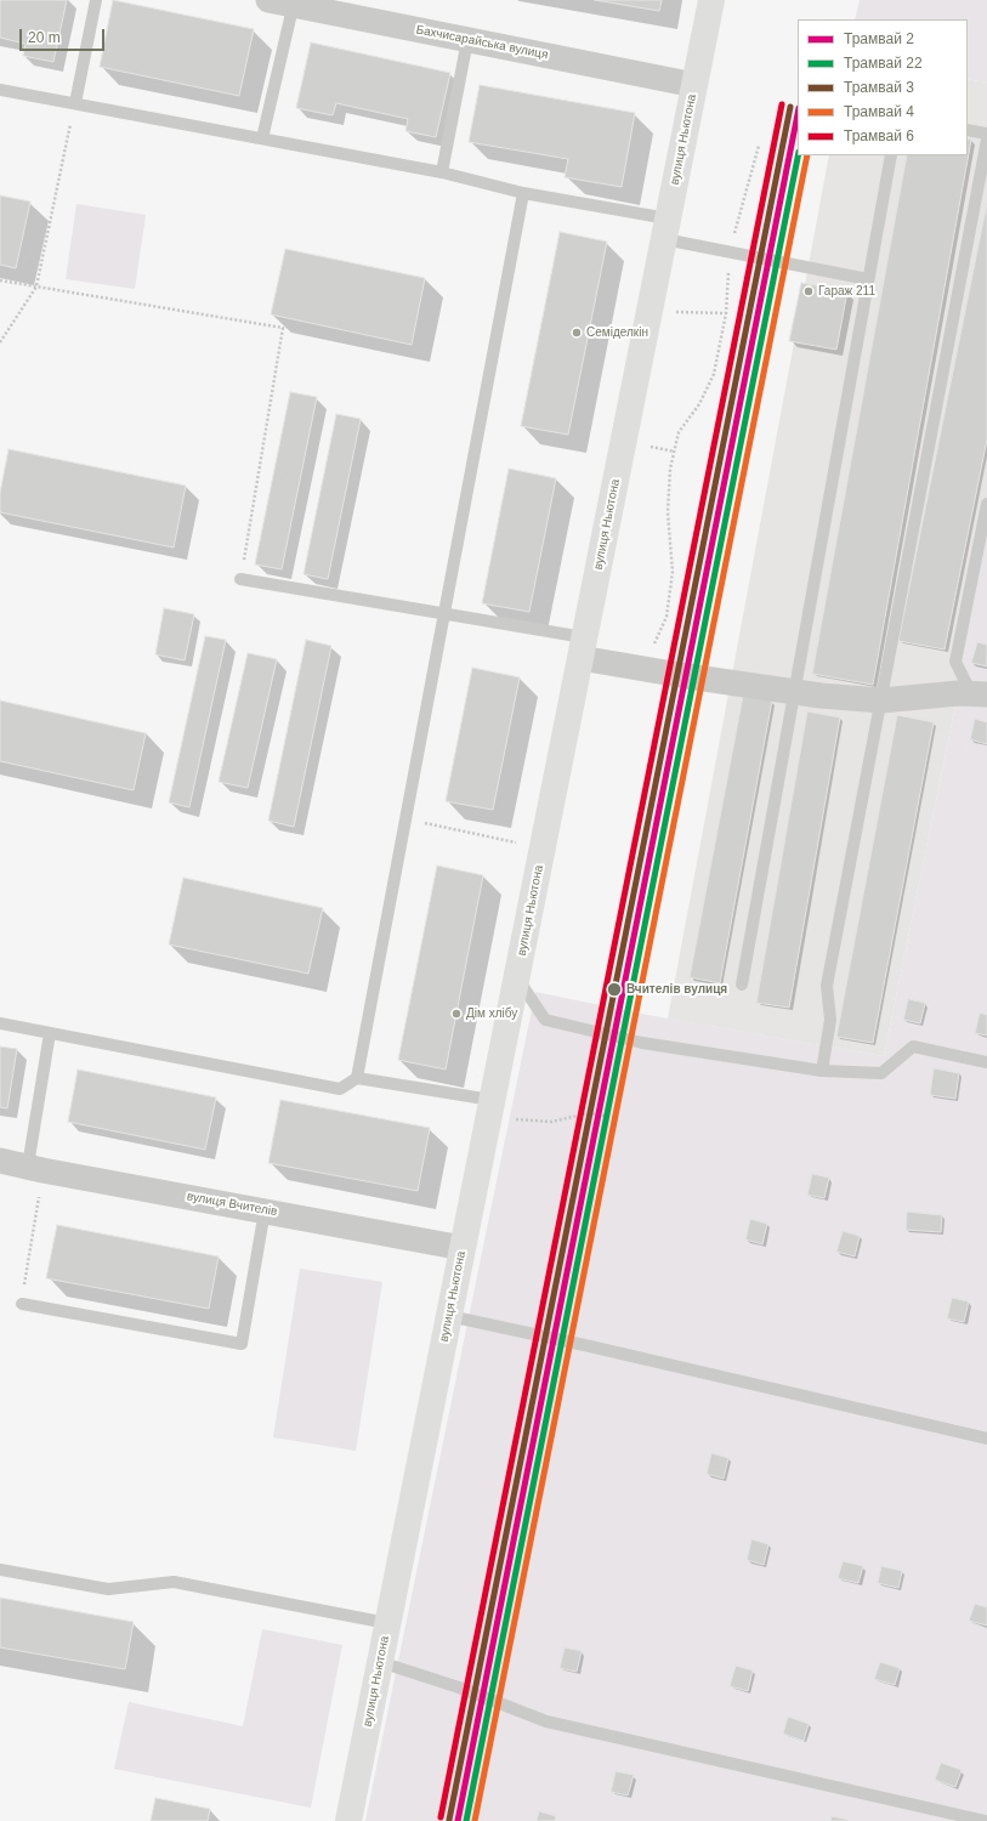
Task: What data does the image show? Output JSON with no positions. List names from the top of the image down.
{
  "streets": {
    "main road": ["вулиця Ньютона"],
    "street": ["Бахчисарайська вулиця", "вулиця Вчителів"]
  },
  "crossings": [
    ["Бахчисарайська вулиця", "вулиця Ньютона"],
    ["вулиця Ньютона", "вулиця Вчителів"]
  ],
  "places": [
    "Гараж 211",
    "Семіделкін",
    "Вчителів вулиця",
    "Дім хлібу"
  ],
  "lines": [
    "tram line 6",
    "tram line 3",
    "tram line 2",
    "tram line 22",
    "tram line 4"
  ],
  "legend": [
    "Трамвай 2",
    "Трамвай 22",
    "Трамвай 3",
    "Трамвай 4",
    "Трамвай 6"
  ],
  "scale_bar": "20 m"
}
